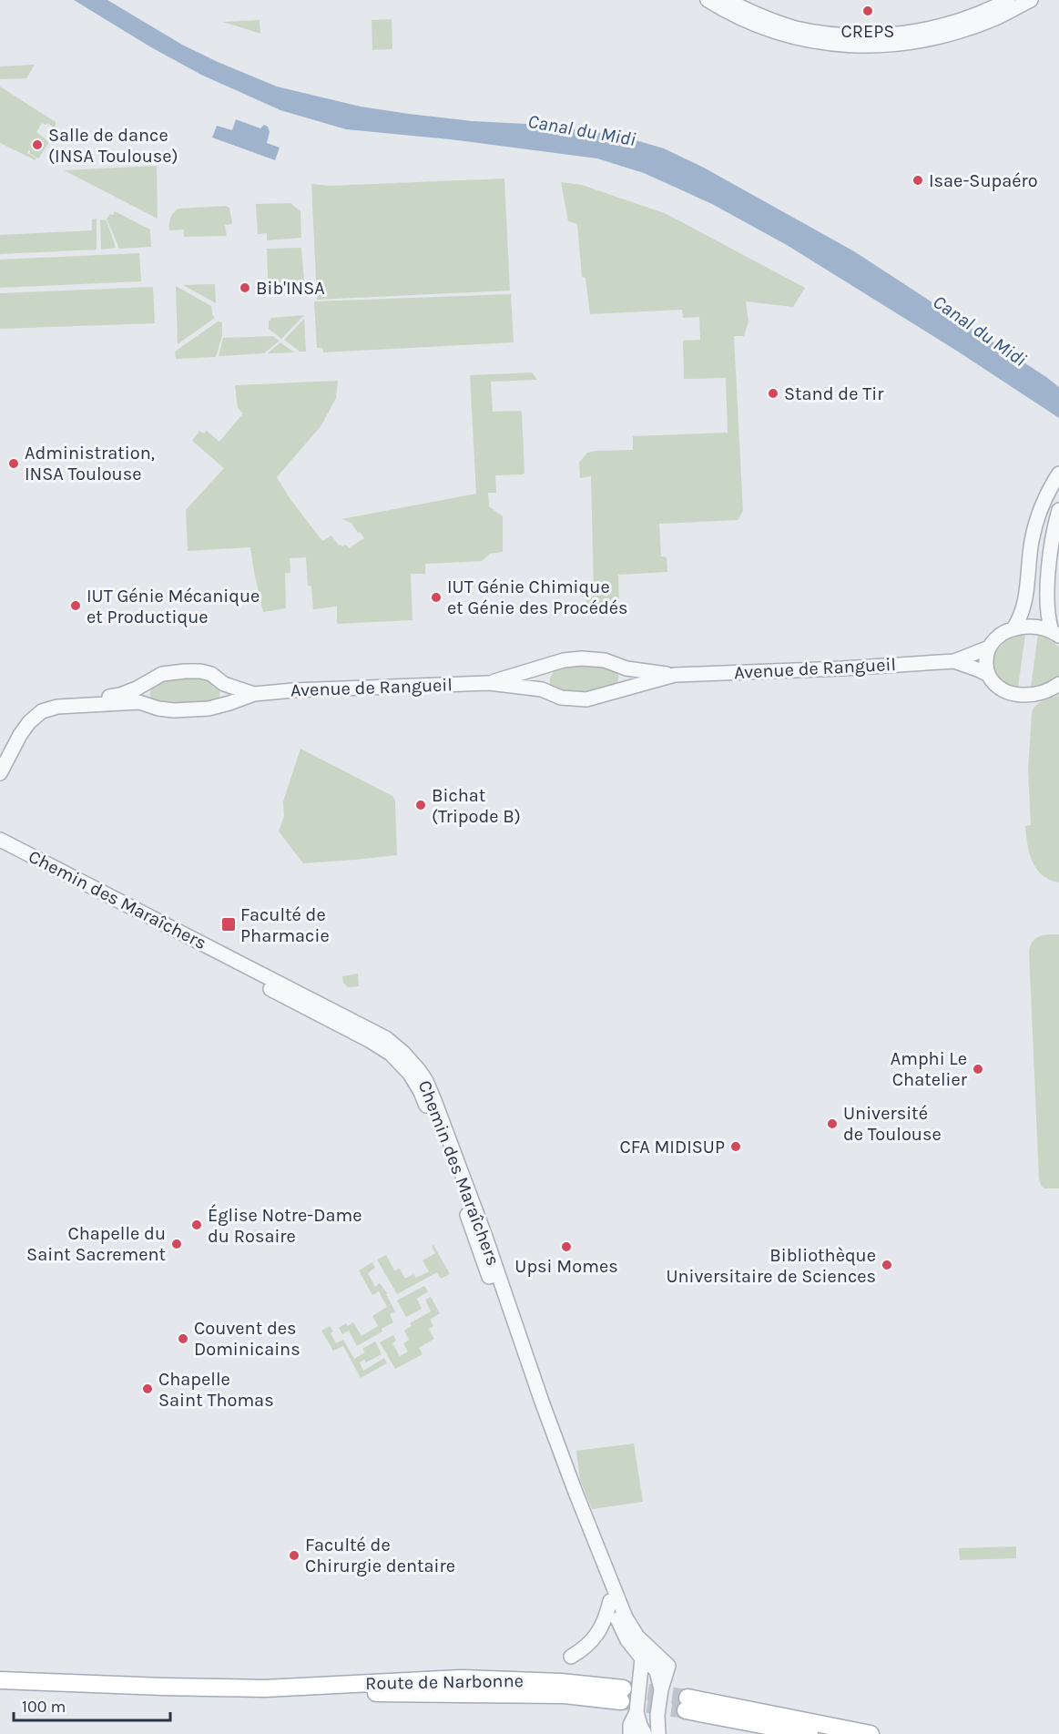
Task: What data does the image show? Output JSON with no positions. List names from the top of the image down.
{
  "streets": {
    "main road": ["Route de Narbonne"],
    "street": ["Avenue de Rangueil", "Chemin des Maraîchers"]
  },
  "water": ["Canal du Midi"],
  "places": {
    "other": [
      "CREPS",
      "Salle de dance (INSA Toulouse)",
      "Isae-Supaéro",
      "Bib'INSA",
      "Stand de Tir",
      "Administration, INSA Toulouse",
      "IUT Génie Chimique et Génie des Procédés",
      "IUT Génie Mécanique et Productique",
      "Bichat (Tripode B)",
      "Amphi Le Chatelier",
      "Université de Toulouse",
      "CFA MIDISUP",
      "Église Notre-Dame du Rosaire",
      "Chapelle du Saint Sacrement",
      "Upsi Momes",
      "Bibliothèque Universitaire de Sciences",
      "Couvent des Dominicains",
      "Chapelle Saint Thomas",
      "Faculté de Chirurgie dentaire"
    ],
    "transit": ["Faculté de Pharmacie"]
  },
  "scale_bar": "100 m"
}
